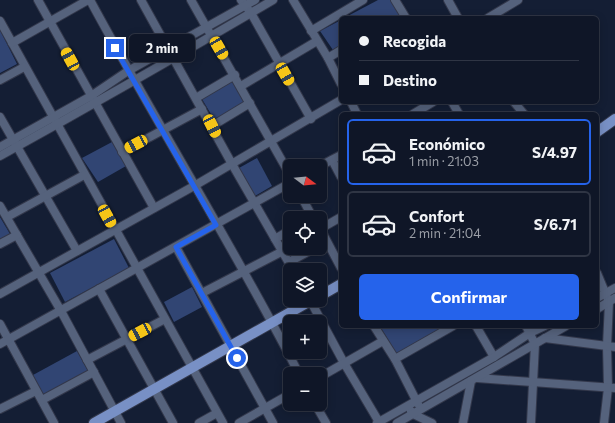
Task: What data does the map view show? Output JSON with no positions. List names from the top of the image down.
{
  "north": "right",
  "page": {
    "banner": ["Recogida", "Destino"],
    "bubble": "2 min",
    "list": [
      {
        "name": "Económico",
        "note": "1 min · 21:03",
        "value": "S/4.97"
      },
      {
        "name": "Confort",
        "note": "2 min · 21:04",
        "value": "S/6.71"
      }
    ],
    "map_buttons": ["+", "−"],
    "buttons": "Confirmar"
  }
}
